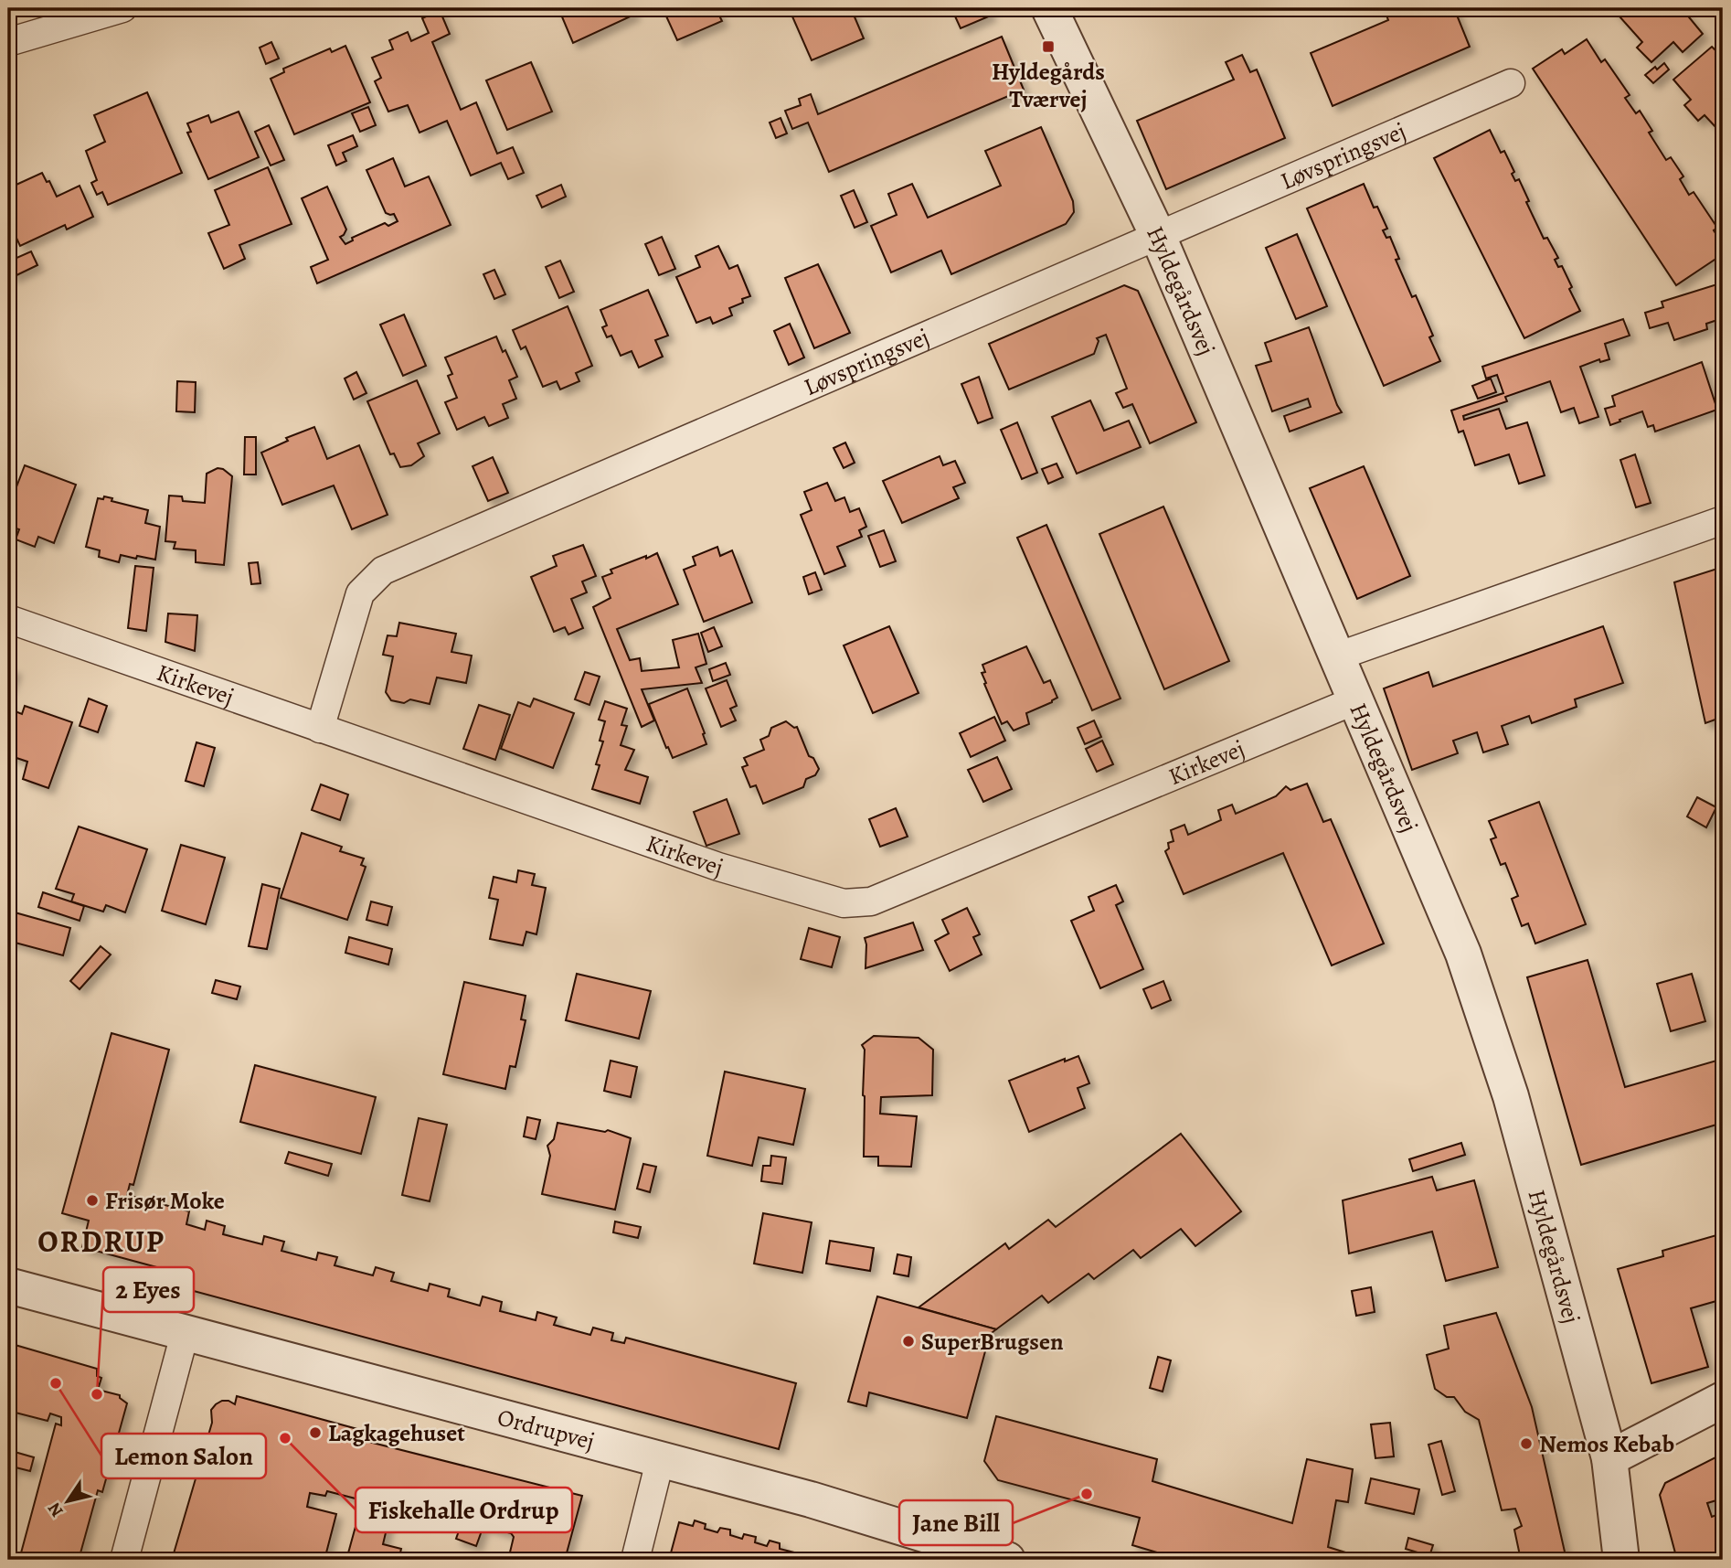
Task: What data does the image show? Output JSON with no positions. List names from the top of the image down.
{
  "streets": {
    "street": [
      "Løvspringsvej",
      "Hyldegårdsvej",
      "Kirkevej",
      "Ordrupvej"
    ]
  },
  "crossings": [
    ["Løvspringsvej", "Hyldegårdsvej"],
    ["Løvspringsvej", "Kirkevej"],
    ["Hyldegårdsvej", "Kirkevej"]
  ],
  "districts": ["ORDRUP"],
  "places": {
    "transit": ["Hyldegårds Tværvej"],
    "other": [
      "Frisør Moke",
      "SuperBrugsen",
      "Lemon Salon",
      "2 Eyes",
      "Lagkagehuset",
      "Fiskehalle Ordrup",
      "Nemos Kebab",
      "Jane Bill"
    ]
  },
  "north": "bottom left"
}
